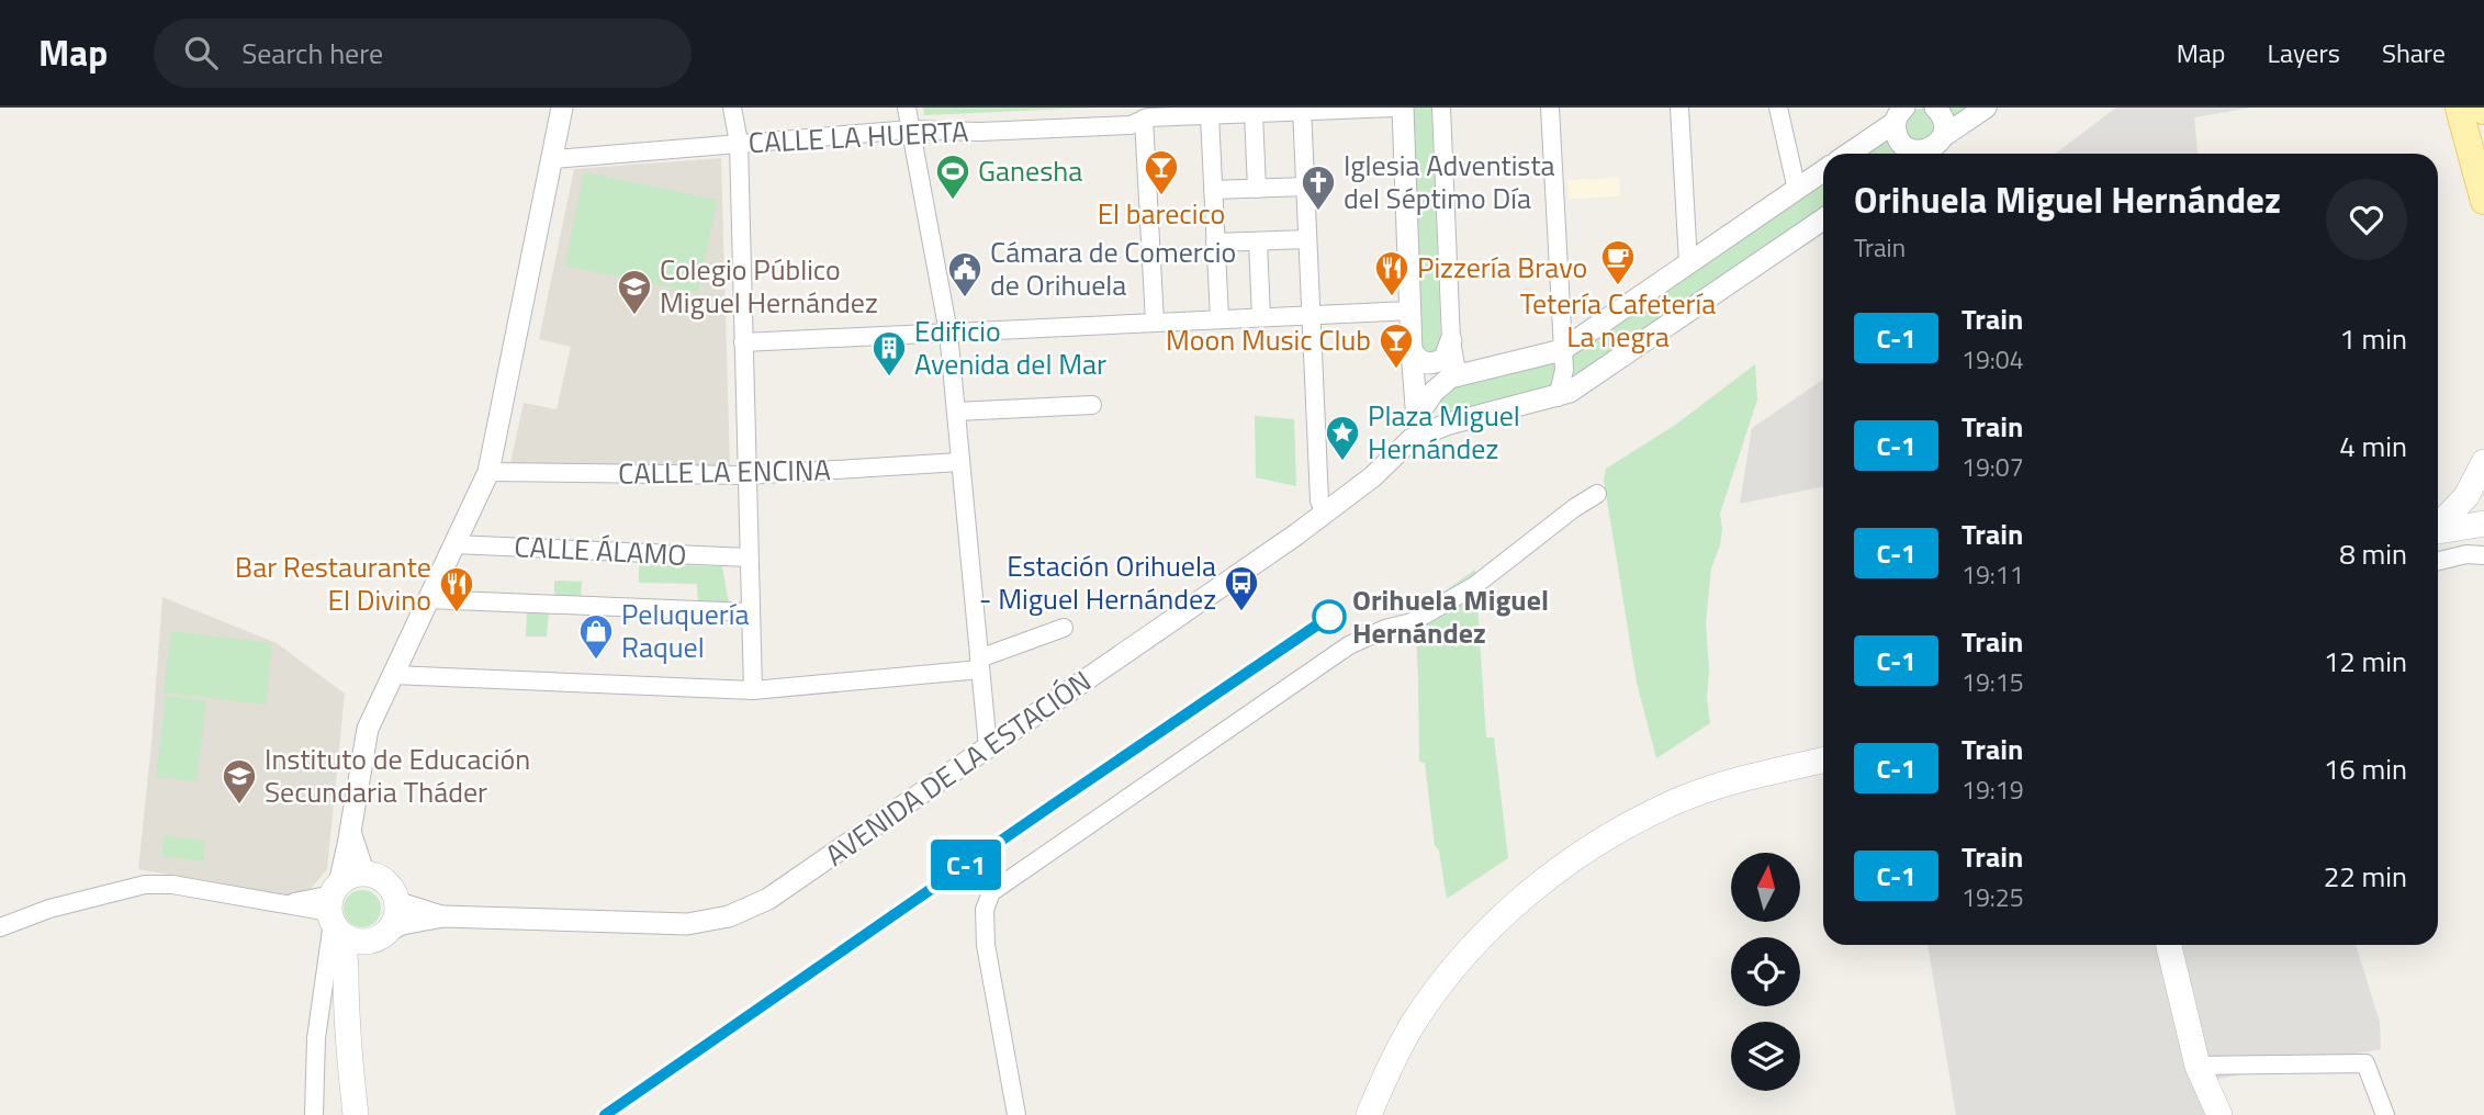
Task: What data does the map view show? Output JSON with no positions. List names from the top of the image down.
{
  "streets": {
    "street": [
      "CALLE LA HUERTA",
      "CALLE LA ENCINA",
      "CALLE ÁLAMO",
      "AVENIDA DE LA ESTACIÓN"
    ]
  },
  "places": {
    "bar": ["El barecico", "Moon Music Club"],
    "sports": ["Ganesha"],
    "church": ["Iglesia Adventista del Séptimo Día"],
    "cafe": ["Tetería Cafetería La negra"],
    "restaurant": ["Pizzería Bravo", "Bar Restaurante El Divino"],
    "public building": ["Cámara de Comercio de Orihuela"],
    "school or university": ["Colegio Público Miguel Hernández", "Instituto de Educación Secundaria Tháder"],
    "building": ["Edificio Avenida del Mar"],
    "place": ["Plaza Miguel Hernández"],
    "bus stop": ["Estación Orihuela - Miguel Hernández"],
    "other": ["Orihuela Miguel Hernández"],
    "shop": ["Peluquería Raquel"]
  },
  "north": "top",
  "page": {
    "header": "Map",
    "search": "Search here",
    "nav": ["Map", "Layers", "Share"],
    "on_map": "C-1",
    "heading": ["Orihuela Miguel Hernández", "Train"],
    "list": [
      {
        "mark": "C-1",
        "name": "Train",
        "note": "19:04",
        "value": "1 min"
      },
      {
        "mark": "C-1",
        "name": "Train",
        "note": "19:07",
        "value": "4 min"
      },
      {
        "mark": "C-1",
        "name": "Train",
        "note": "19:11",
        "value": "8 min"
      },
      {
        "mark": "C-1",
        "name": "Train",
        "note": "19:15",
        "value": "12 min"
      },
      {
        "mark": "C-1",
        "name": "Train",
        "note": "19:19",
        "value": "16 min"
      },
      {
        "mark": "C-1",
        "name": "Train",
        "note": "19:25",
        "value": "22 min"
      }
    ]
  }
}
